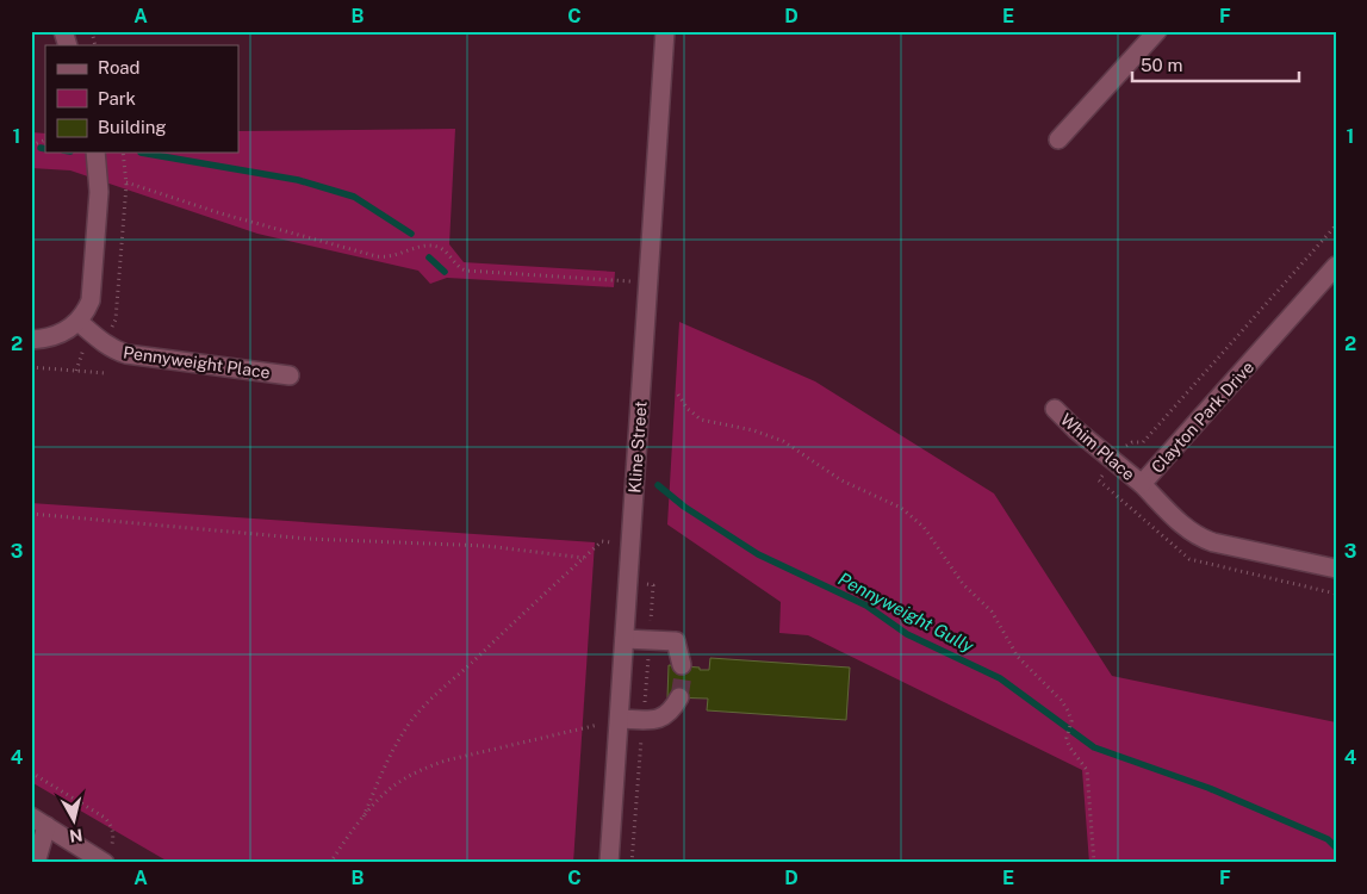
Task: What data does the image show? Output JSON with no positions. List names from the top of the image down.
{
  "streets": {
    "street": [
      "Pennyweight Place",
      "Clayton Park Drive",
      "Kline Street",
      "Whim Place"
    ]
  },
  "crossings": [
    ["Clayton Park Drive", "Whim Place"]
  ],
  "water": ["Pennyweight Gully"],
  "legend": ["Road", "Park", "Building"],
  "scale_bar": "50 m",
  "north": "bottom",
  "grid": {
    "columns": [
      "A",
      "B",
      "C",
      "D",
      "E",
      "F"
    ],
    "rows": [
      "1",
      "2",
      "3",
      "4"
    ]
  }
}
